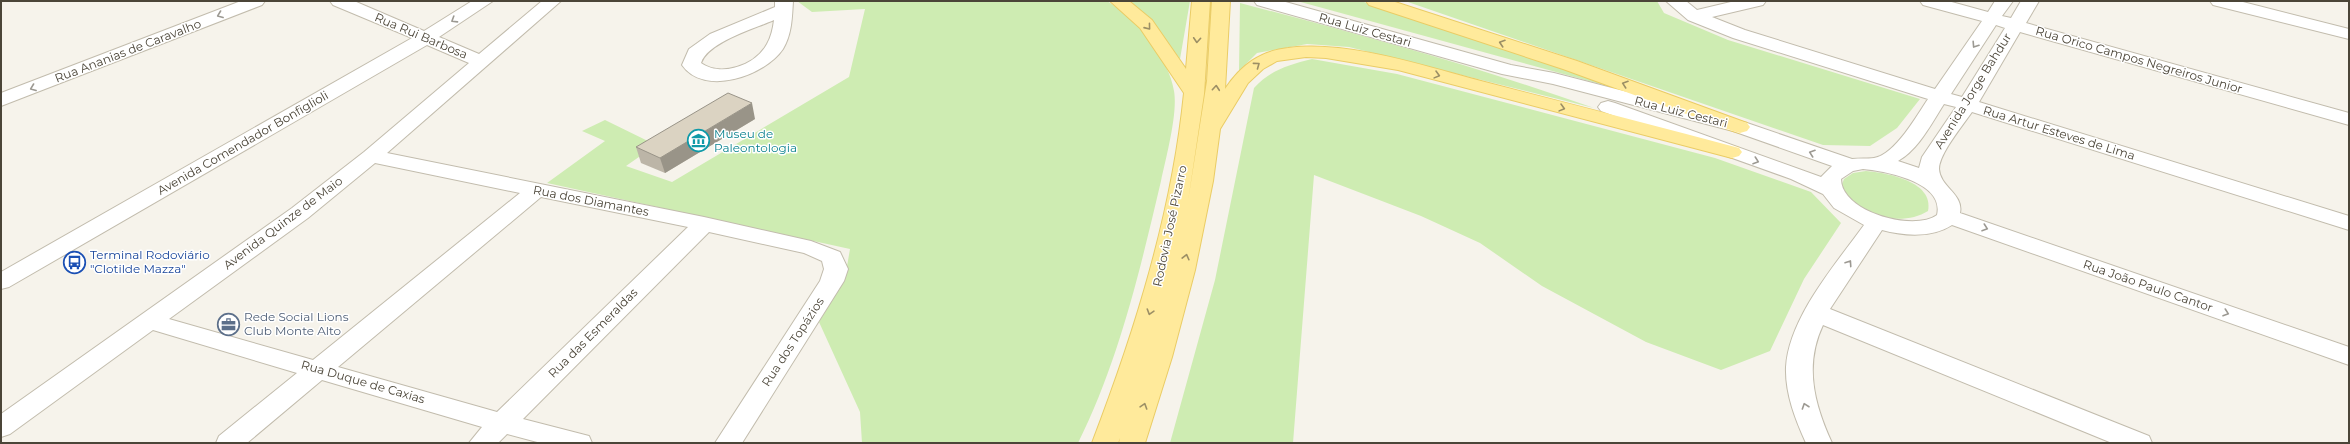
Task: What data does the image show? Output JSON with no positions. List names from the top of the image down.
{
  "streets": {
    "main road": ["Rodovia José Pizarro"],
    "street": [
      "Rua Luiz Cestari",
      "Rua Rui Barbosa",
      "Rua Ananias de Caravalho",
      "Rua Orico Campos Negreiros Junior",
      "Avenida Jorge Bahdur",
      "Rua Artur Esteves de Lima",
      "Avenida Comendador Bonfiglioli",
      "Rua dos Diamantes",
      "Avenida Quinze de Maio",
      "Rua João Paulo Cantor",
      "Rua das Esmeraldas",
      "Rua dos Topázios",
      "Rua Duque de Caxias"
    ]
  },
  "crossings": [
    ["Rua Rui Barbosa", "Avenida Comendador Bonfiglioli"],
    ["Rua Rui Barbosa", "Avenida Quinze de Maio"],
    ["Rua Orico Campos Negreiros Junior", "Avenida Jorge Bahdur"],
    ["Avenida Jorge Bahdur", "Rua Artur Esteves de Lima"],
    ["Rua dos Diamantes", "Avenida Quinze de Maio"],
    ["Rua dos Diamantes", "Rua das Esmeraldas"],
    ["Rua dos Diamantes", "Rua dos Topázios"],
    ["Avenida Quinze de Maio", "Rua Duque de Caxias"],
    ["Rua das Esmeraldas", "Rua Duque de Caxias"]
  ],
  "one_way": ["Rua Ananias de Caravalho"],
  "places": {
    "museum": ["Museu de Paleontologia"],
    "bus stop": ["Terminal Rodoviário \"Clotilde Mazza\""],
    "office": ["Rede Social Lions Club Monte Alto"]
  }
}
